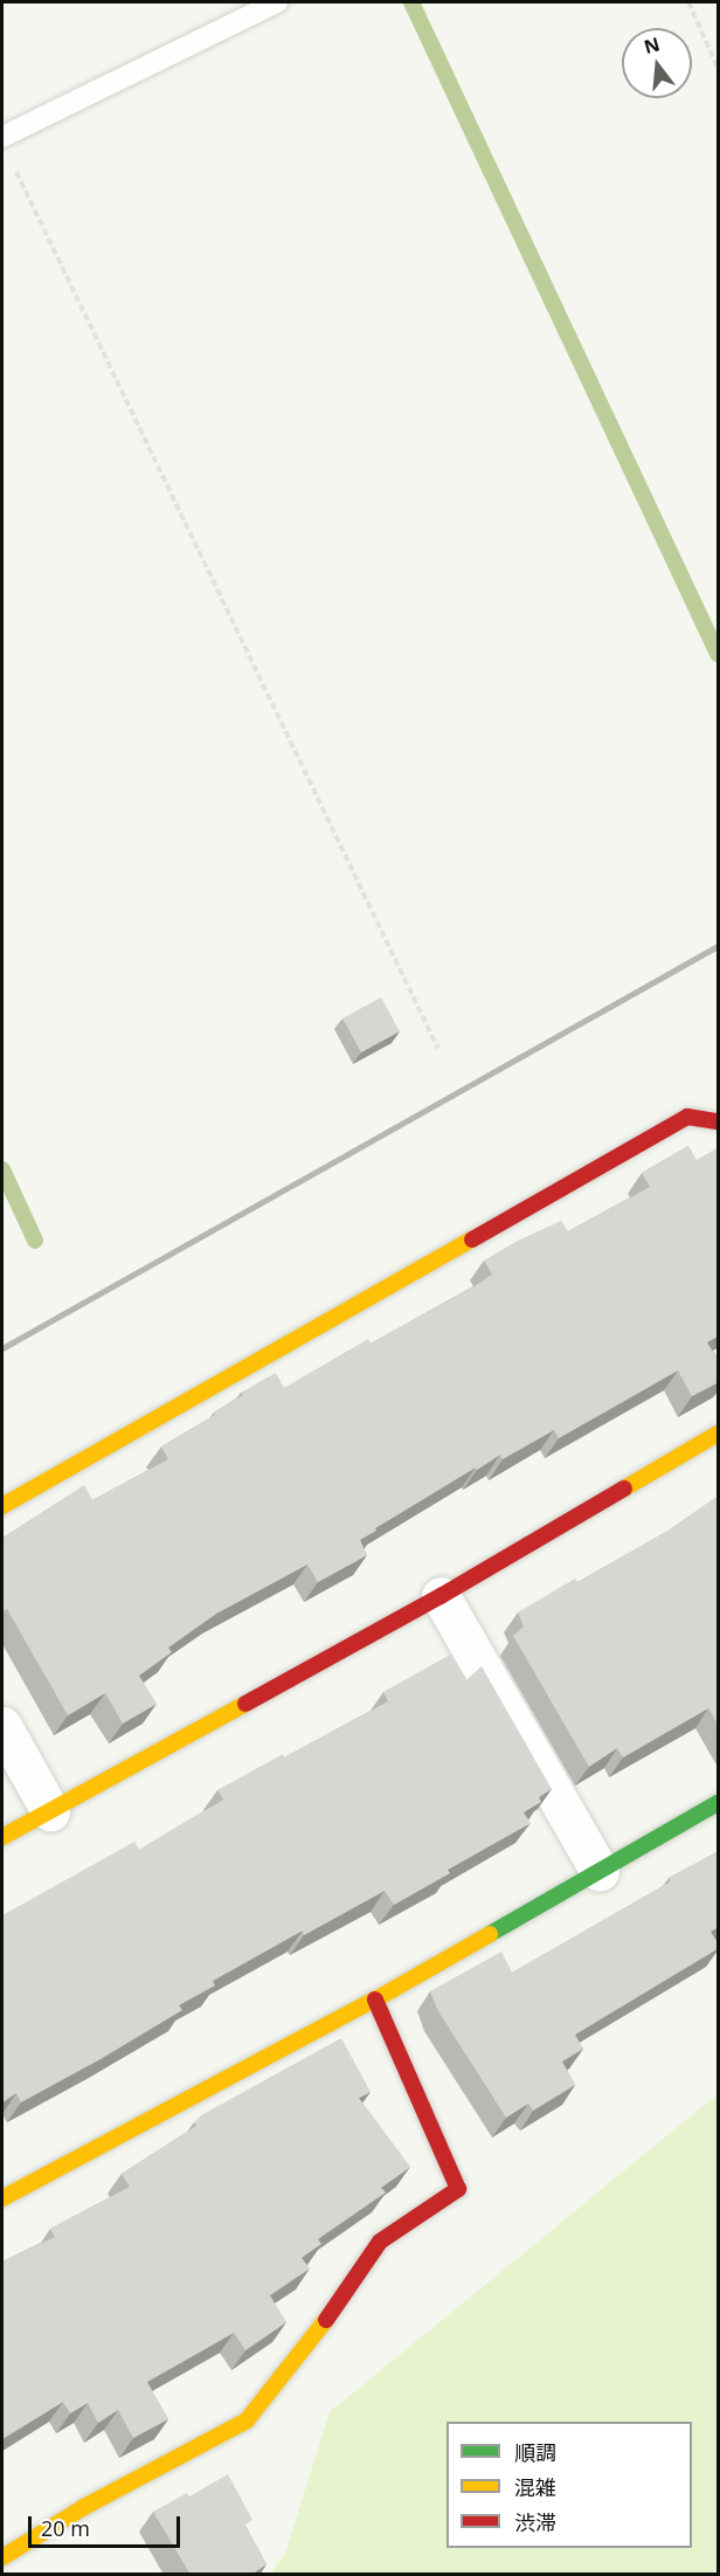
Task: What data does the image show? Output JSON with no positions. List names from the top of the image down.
{
  "legend": ["順調", "混雑", "渋滞"],
  "scale_bar": "20 m",
  "north": "top"
}
